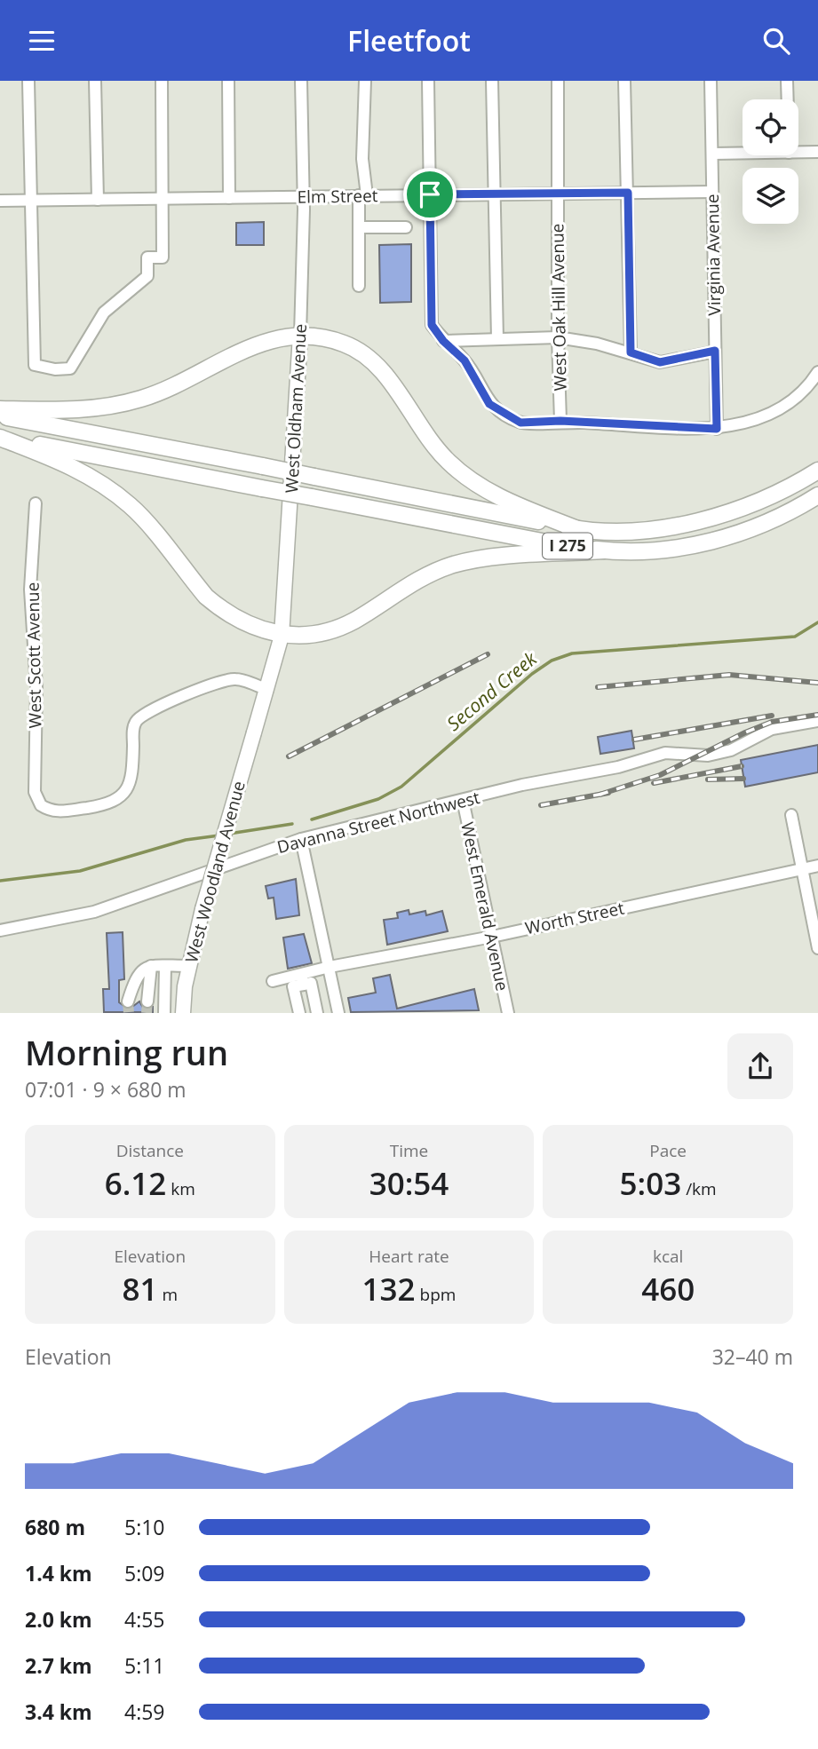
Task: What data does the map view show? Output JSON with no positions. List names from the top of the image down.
{
  "streets": {
    "highway": ["I 275"],
    "main road": ["West Oldham Avenue", "West Woodland Avenue"],
    "street": [
      "Elm Street",
      "Virginia Avenue",
      "West Oak Hill Avenue",
      "West Scott Avenue",
      "Davanna Street Northwest",
      "West Emerald Avenue",
      "Worth Street"
    ]
  },
  "crossings": [
    ["Elm Street", "Virginia Avenue"],
    ["Elm Street", "West Oak Hill Avenue"],
    ["Elm Street", "West Oldham Avenue"],
    ["West Oldham Avenue", "West Scott Avenue"],
    ["West Oldham Avenue", "West Woodland Avenue"],
    ["Davanna Street Northwest", "West Emerald Avenue"],
    ["West Emerald Avenue", "Worth Street"]
  ],
  "water": ["Second Creek"],
  "page": {
    "header": "Fleetfoot",
    "heading": ["Morning run", "07:01 · 9 × 680 m"],
    "stats": [
      ["Distance", "6.12 km"],
      ["Time", "30:54"],
      ["Pace", "5:03 /km"],
      ["Elevation", "81 m"],
      ["Heart rate", "132 bpm"],
      ["kcal", "460"]
    ],
    "chart": ["Elevation", "32–40 m"],
    "list": [
      {
        "name": "680 m",
        "note": "5:10"
      },
      {
        "name": "1.4 km",
        "note": "5:09"
      },
      {
        "name": "2.0 km",
        "note": "4:55"
      },
      {
        "name": "2.7 km",
        "note": "5:11"
      },
      {
        "name": "3.4 km",
        "note": "4:59"
      }
    ]
  }
}
